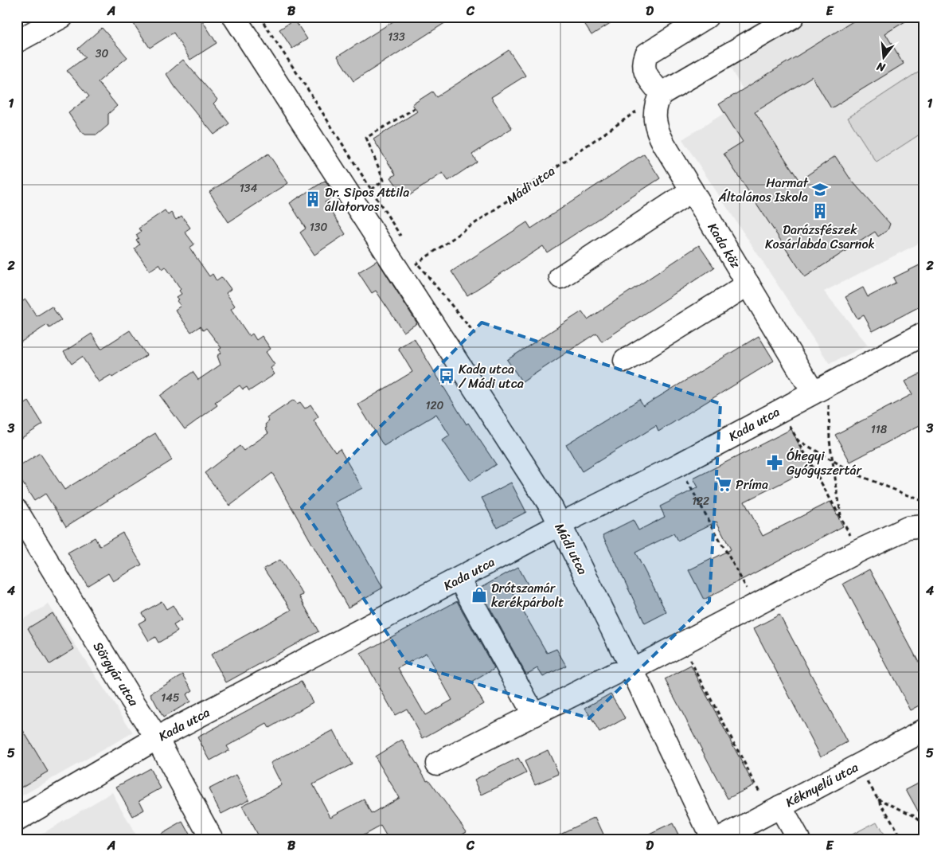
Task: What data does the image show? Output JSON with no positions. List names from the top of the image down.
{
  "streets": {
    "street": [
      "Mádi utca",
      "Kada köz",
      "Kada utca",
      "Sörgyár utca",
      "Kéknyelű utca"
    ]
  },
  "crossings": [
    ["Mádi utca", "Kada köz"],
    ["Mádi utca", "Kada utca"],
    ["Kada köz", "Kada utca"],
    ["Kada utca", "Sörgyár utca"]
  ],
  "places": {
    "school or university": ["Harmat Általános Iskola"],
    "building": ["Dr. Sipos Attila állatorvos", "Darázsfészek Kosárlabda Csarnok"],
    "bus stop": ["Kada utca / Mádi utca"],
    "pharmacy": ["Óhegyi Gyógyszertár"],
    "supermarket": ["Príma"],
    "shop": ["Drótszamár kerékpárbolt"]
  },
  "house_numbers": [
    "133",
    "30",
    "134",
    "130",
    "120",
    "118",
    "122",
    "145"
  ],
  "north": "bottom",
  "grid": {
    "columns": [
      "A",
      "B",
      "C",
      "D",
      "E"
    ],
    "rows": [
      "1",
      "2",
      "3",
      "4",
      "5"
    ]
  }
}
